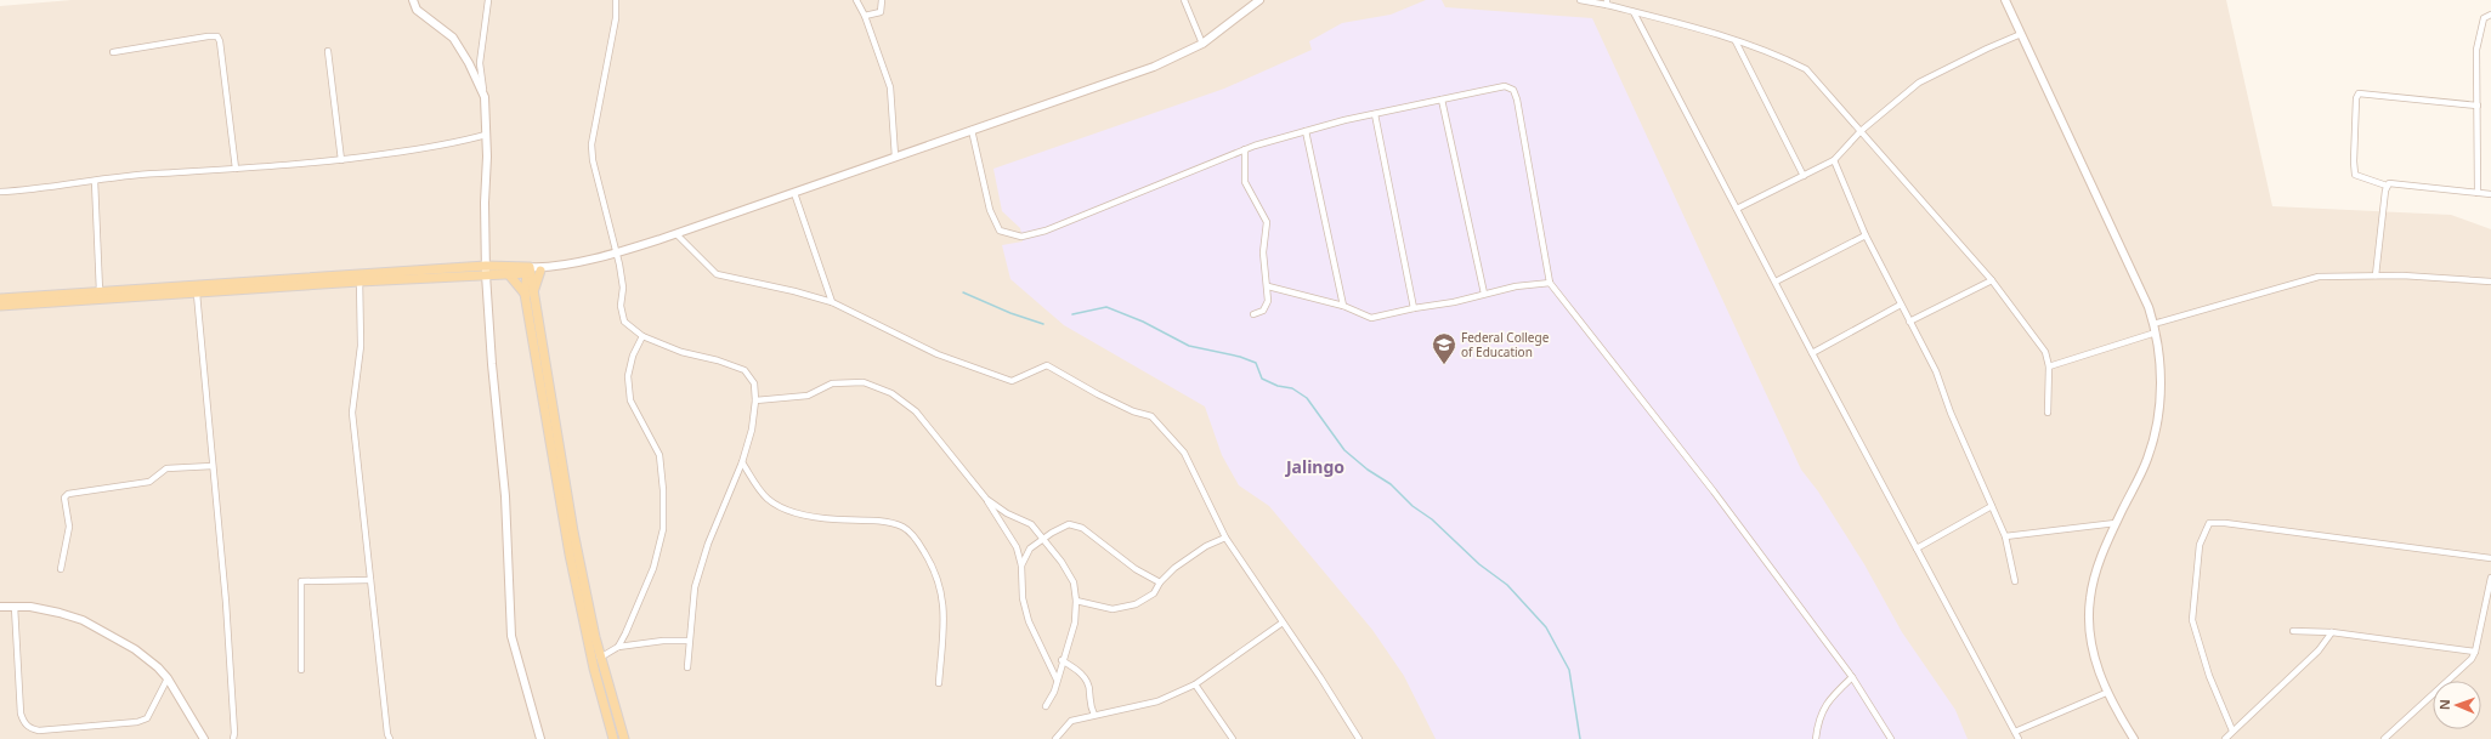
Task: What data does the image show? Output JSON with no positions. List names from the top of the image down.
{
  "districts": ["Jalingo"],
  "places": {
    "school or university": ["Federal College of Education"]
  },
  "north": "left"
}
